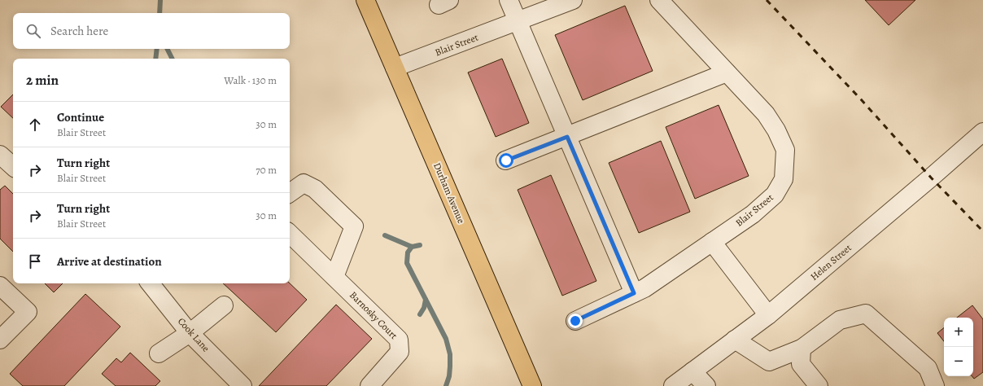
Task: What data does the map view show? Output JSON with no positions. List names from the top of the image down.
{
  "streets": {
    "main road": ["Durham Avenue"],
    "street": [
      "Blair Street",
      "Helen Street",
      "Barnosky Court",
      "Cook Lane"
    ]
  },
  "crossings": [
    ["Blair Street", "Durham Avenue"]
  ],
  "page": {
    "search": "Search here",
    "heading": ["2 min", "Walk · 130 m"],
    "list": [
      ["Continue", "Blair Street", "30 m"],
      ["Turn right", "Blair Street", "70 m"],
      ["Turn right", "Blair Street", "30 m"],
      "Arrive at destination"
    ],
    "map_buttons": ["+", "−"]
  }
}
